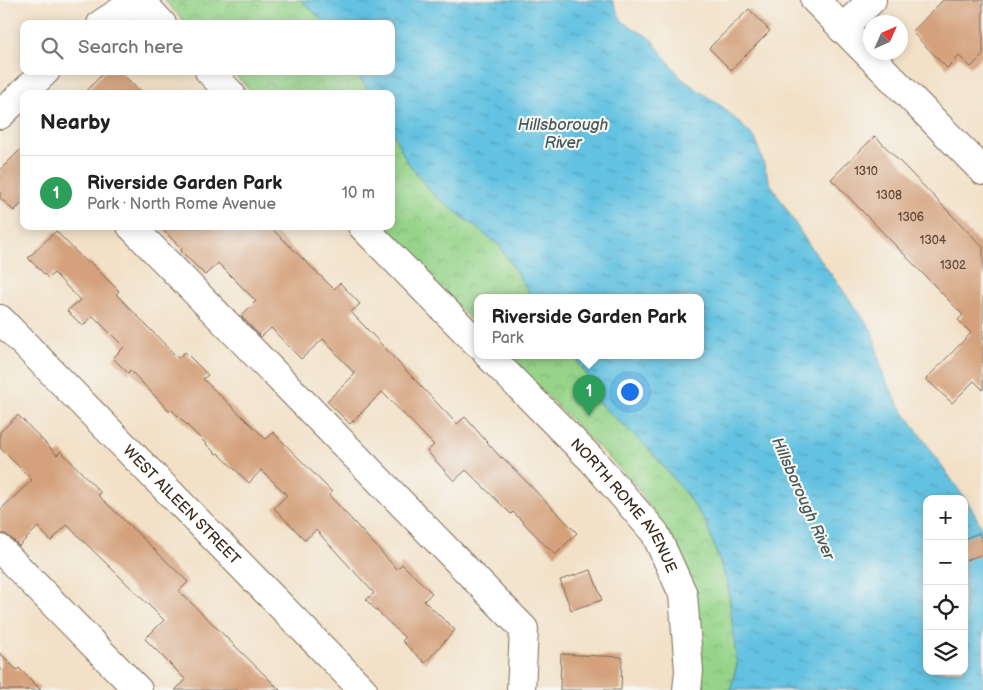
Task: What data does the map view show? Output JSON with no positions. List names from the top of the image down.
{
  "streets": {
    "street": ["WEST AILEEN STREET", "NORTH ROME AVENUE"]
  },
  "water": ["Hillsborough River"],
  "house_numbers": [
    "1310",
    "1308",
    "1306",
    "1304",
    "1302"
  ],
  "north": "top right",
  "page": {
    "search": "Search here",
    "heading": "Nearby",
    "list": [
      {
        "mark": "1",
        "name": "Riverside Garden Park",
        "note": "Park · North Rome Avenue",
        "value": "10 m"
      }
    ],
    "popup": ["Riverside Garden Park", "Park"],
    "pins": "1",
    "map_buttons": ["+", "−"]
  }
}
